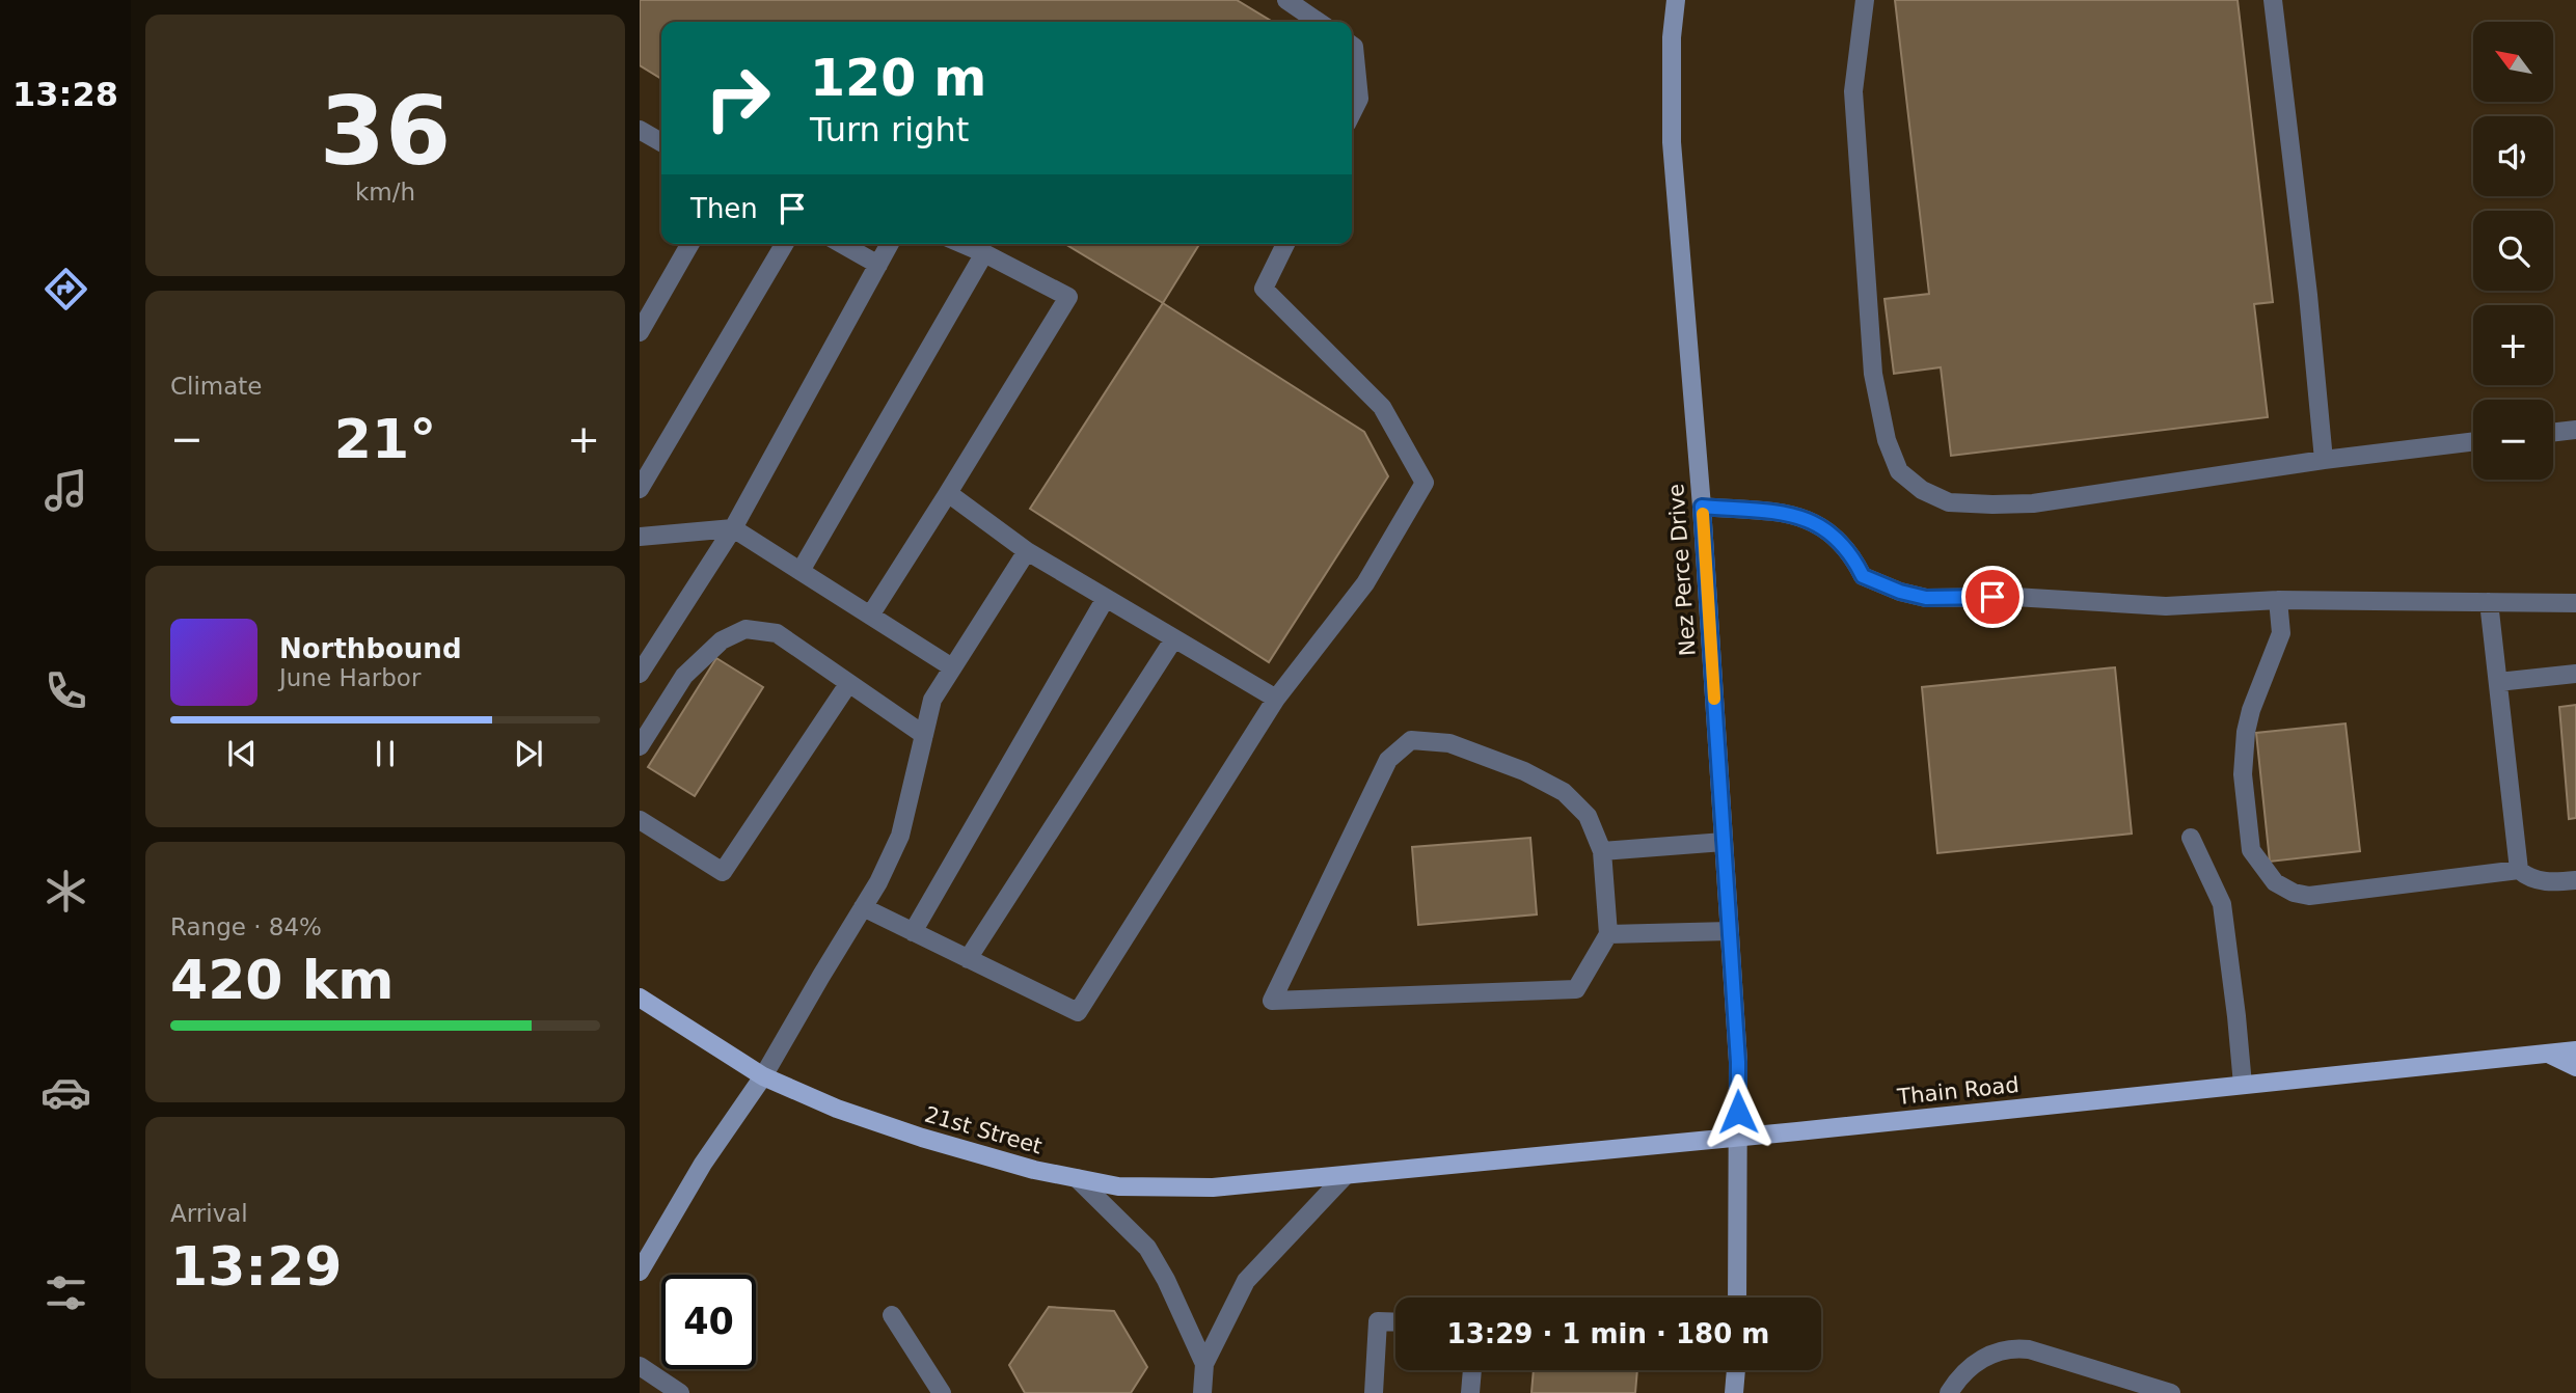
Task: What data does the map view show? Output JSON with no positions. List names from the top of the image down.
{
  "streets": {
    "main road": ["Thain Road", "21st Street"],
    "street": ["Nez Perce Drive"]
  },
  "crossings": [
    ["Nez Perce Drive", "Thain Road"],
    ["Thain Road", "21st Street"]
  ],
  "north": "top left",
  "page": {
    "tabs": "13:28",
    "tile": [
      ["36", "km/h"],
      "Climate",
      ["Range · 84%", "420 km"],
      ["Arrival", "13:29"]
    ],
    "map_buttons": ["+", "−"],
    "turn": ["120 m", "Turn right"],
    "then": "Then",
    "heat": ["−", "21°", "+"],
    "song": ["Northbound", "June Harbor"],
    "limit": "40",
    "trip": "13:29 · 1 min · 180 m"
  }
}
